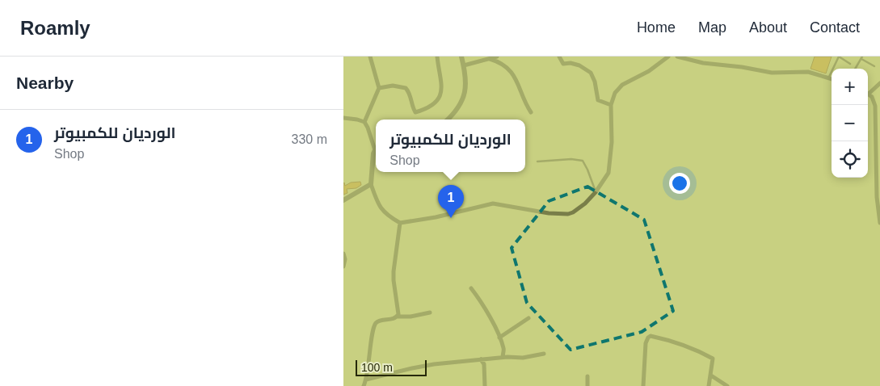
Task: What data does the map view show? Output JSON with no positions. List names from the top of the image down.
{
  "scale_bar": "100 m",
  "page": {
    "header": "Roamly",
    "nav": [
      "Home",
      "Map",
      "About",
      "Contact"
    ],
    "heading": "Nearby",
    "map_buttons": ["+", "−"],
    "list": [
      {
        "mark": "1",
        "name": "الورديان للكمبيوتر",
        "note": "Shop",
        "value": "330 m"
      }
    ],
    "popup": ["الورديان للكمبيوتر", "Shop"],
    "pins": "1",
    "scale": "100 m"
  }
}
